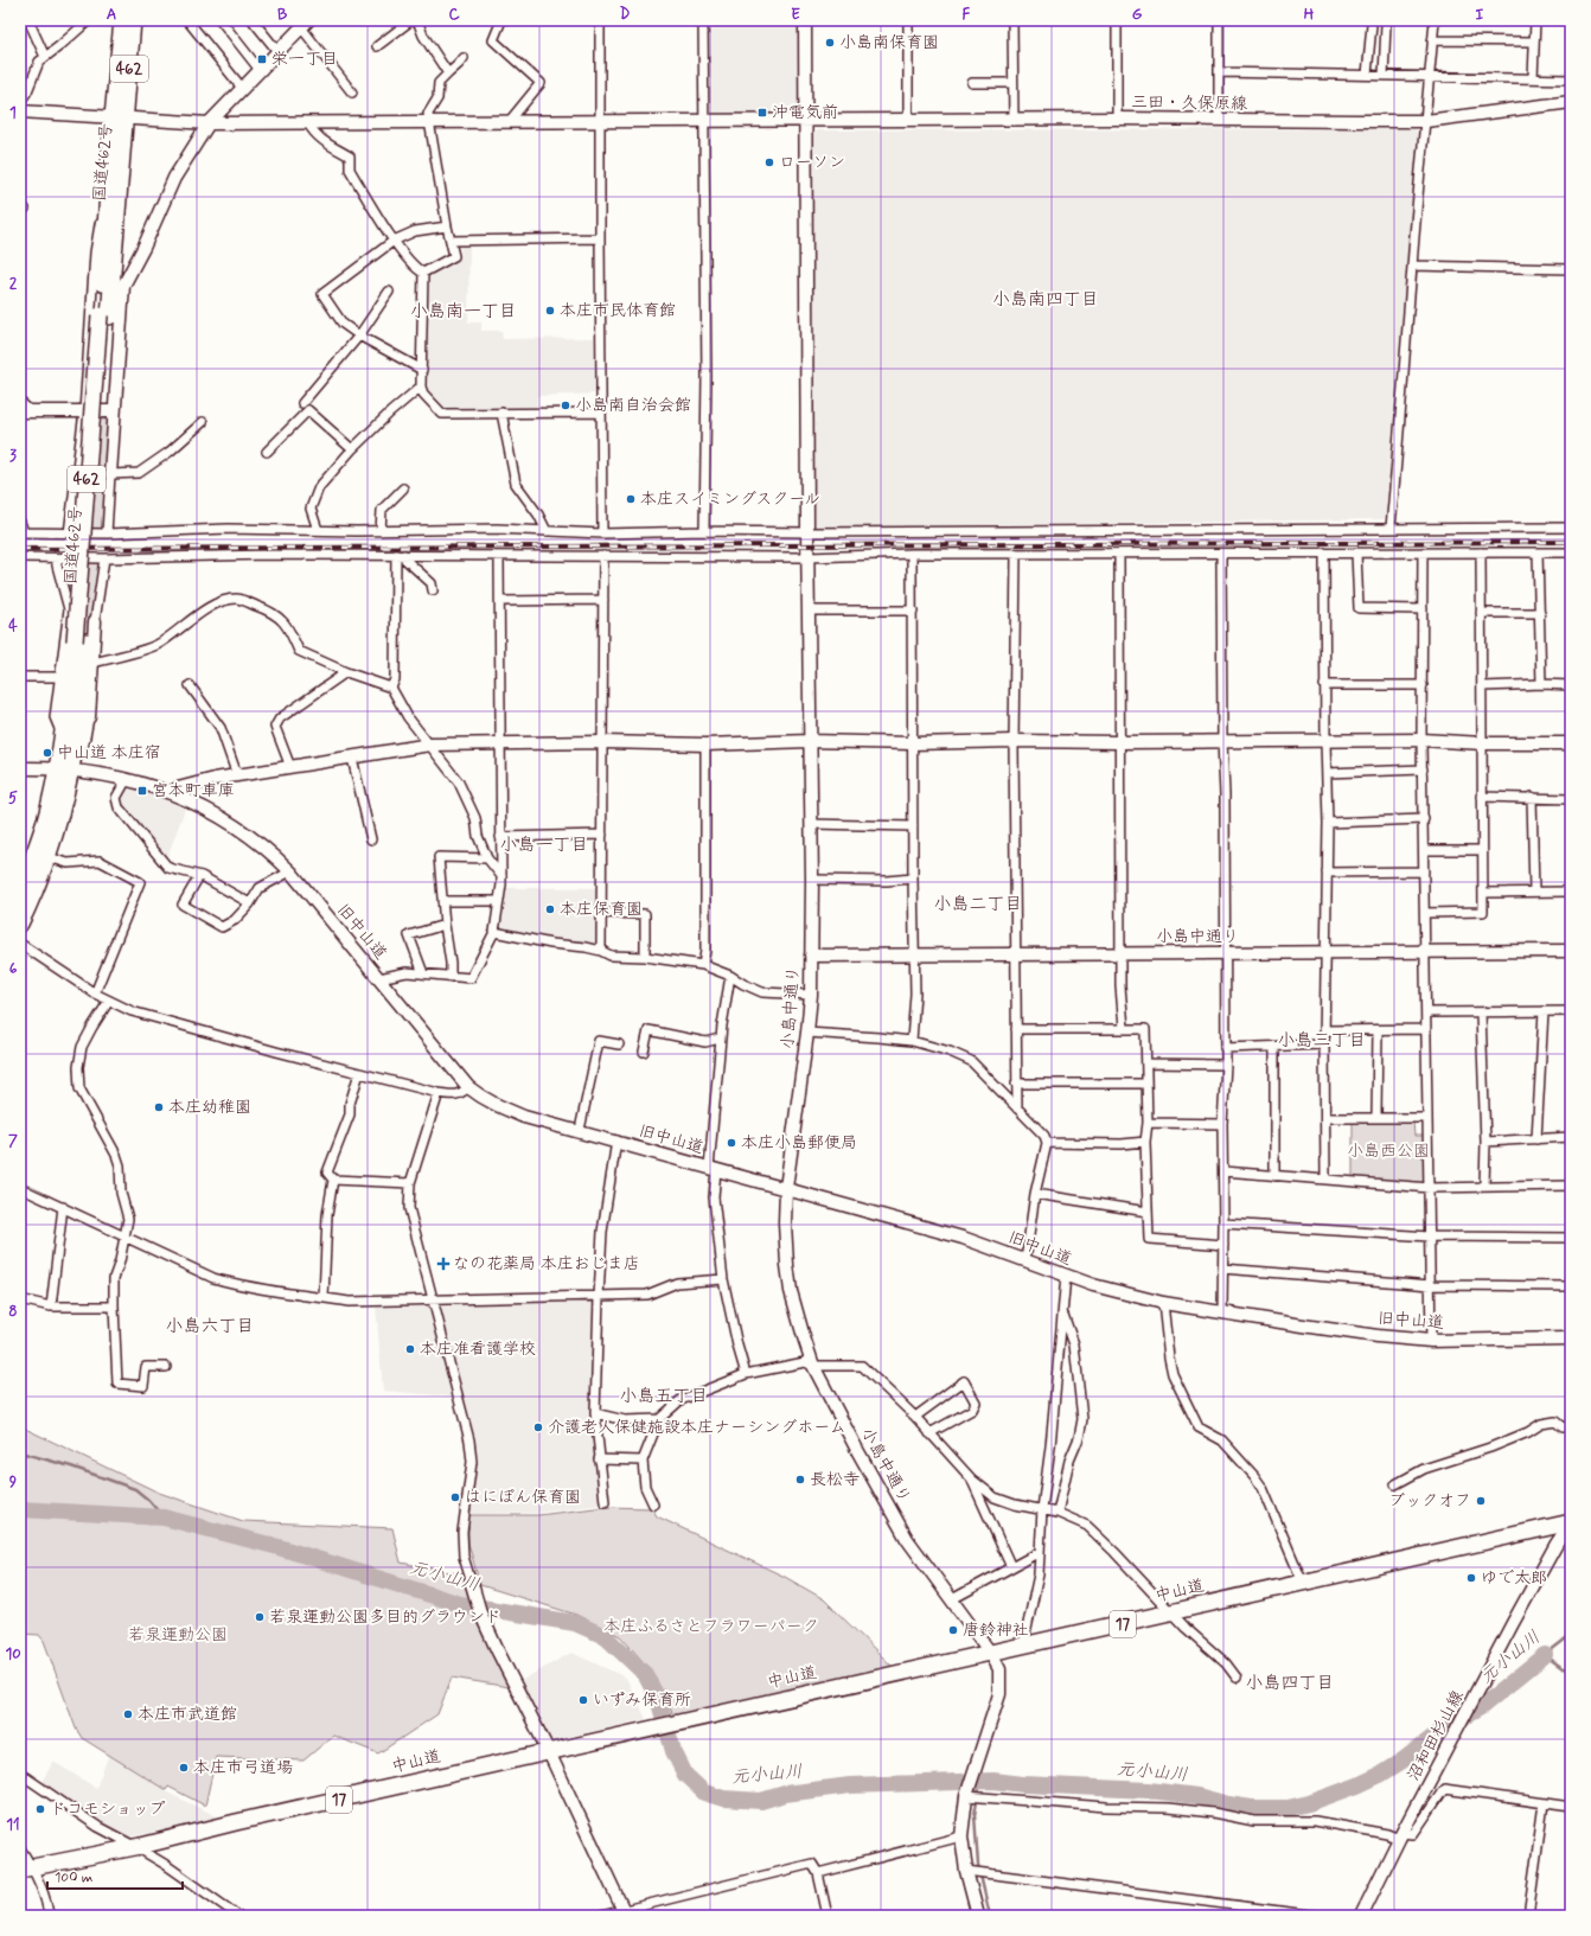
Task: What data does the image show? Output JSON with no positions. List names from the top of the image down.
{
  "streets": {
    "highway": [
      "462",
      "国道462号",
      "中山道",
      "17"
    ],
    "street": [
      "三田・久保原線",
      "旧中山道",
      "小島中通り",
      "沼和田杉山線"
    ]
  },
  "crossings": [
    ["三田・久保原線", "国道462号"],
    ["国道462号", "旧中山道"],
    ["旧中山道", "小島中通り"],
    ["小島中通り", "中山道"],
    ["中山道", "沼和田杉山線"]
  ],
  "districts": [
    "小島南四丁目",
    "小島南一丁目",
    "小島一丁目",
    "小島二丁目",
    "小島三丁目",
    "小島六丁目",
    "小島五丁目",
    "小島四丁目"
  ],
  "water": ["元小山川"],
  "parks": ["小島西公園", "本庄ふるさとフラワーパーク", "若泉運動公園"],
  "places": {
    "other": [
      "小島南保育園",
      "ローソン",
      "本庄市民体育館",
      "小島南自治会館",
      "本庄スイミングスクール",
      "中山道 本庄宿",
      "本庄保育園",
      "本庄幼稚園",
      "本庄小島郵便局",
      "本庄准看護学校",
      "介護老人保健施設本庄ナーシングホーム",
      "長松寺",
      "はにぽん保育園",
      "ブックオフ",
      "ゆで太郎",
      "若泉運動公園多目的グラウンド",
      "唐鈴神社",
      "いずみ保育所",
      "本庄市武道館",
      "本庄市弓道場",
      "ドコモショップ"
    ],
    "transit": ["栄一丁目", "沖電気前", "宮本町車庫"],
    "health": ["なの花薬局 本庄おじま店"]
  },
  "scale_bar": "100 m",
  "grid": {
    "columns": [
      "A",
      "B",
      "C",
      "D",
      "E",
      "F",
      "G",
      "H",
      "I"
    ],
    "rows": [
      "1",
      "2",
      "3",
      "4",
      "5",
      "6",
      "7",
      "8",
      "9",
      "10",
      "11"
    ]
  }
}
